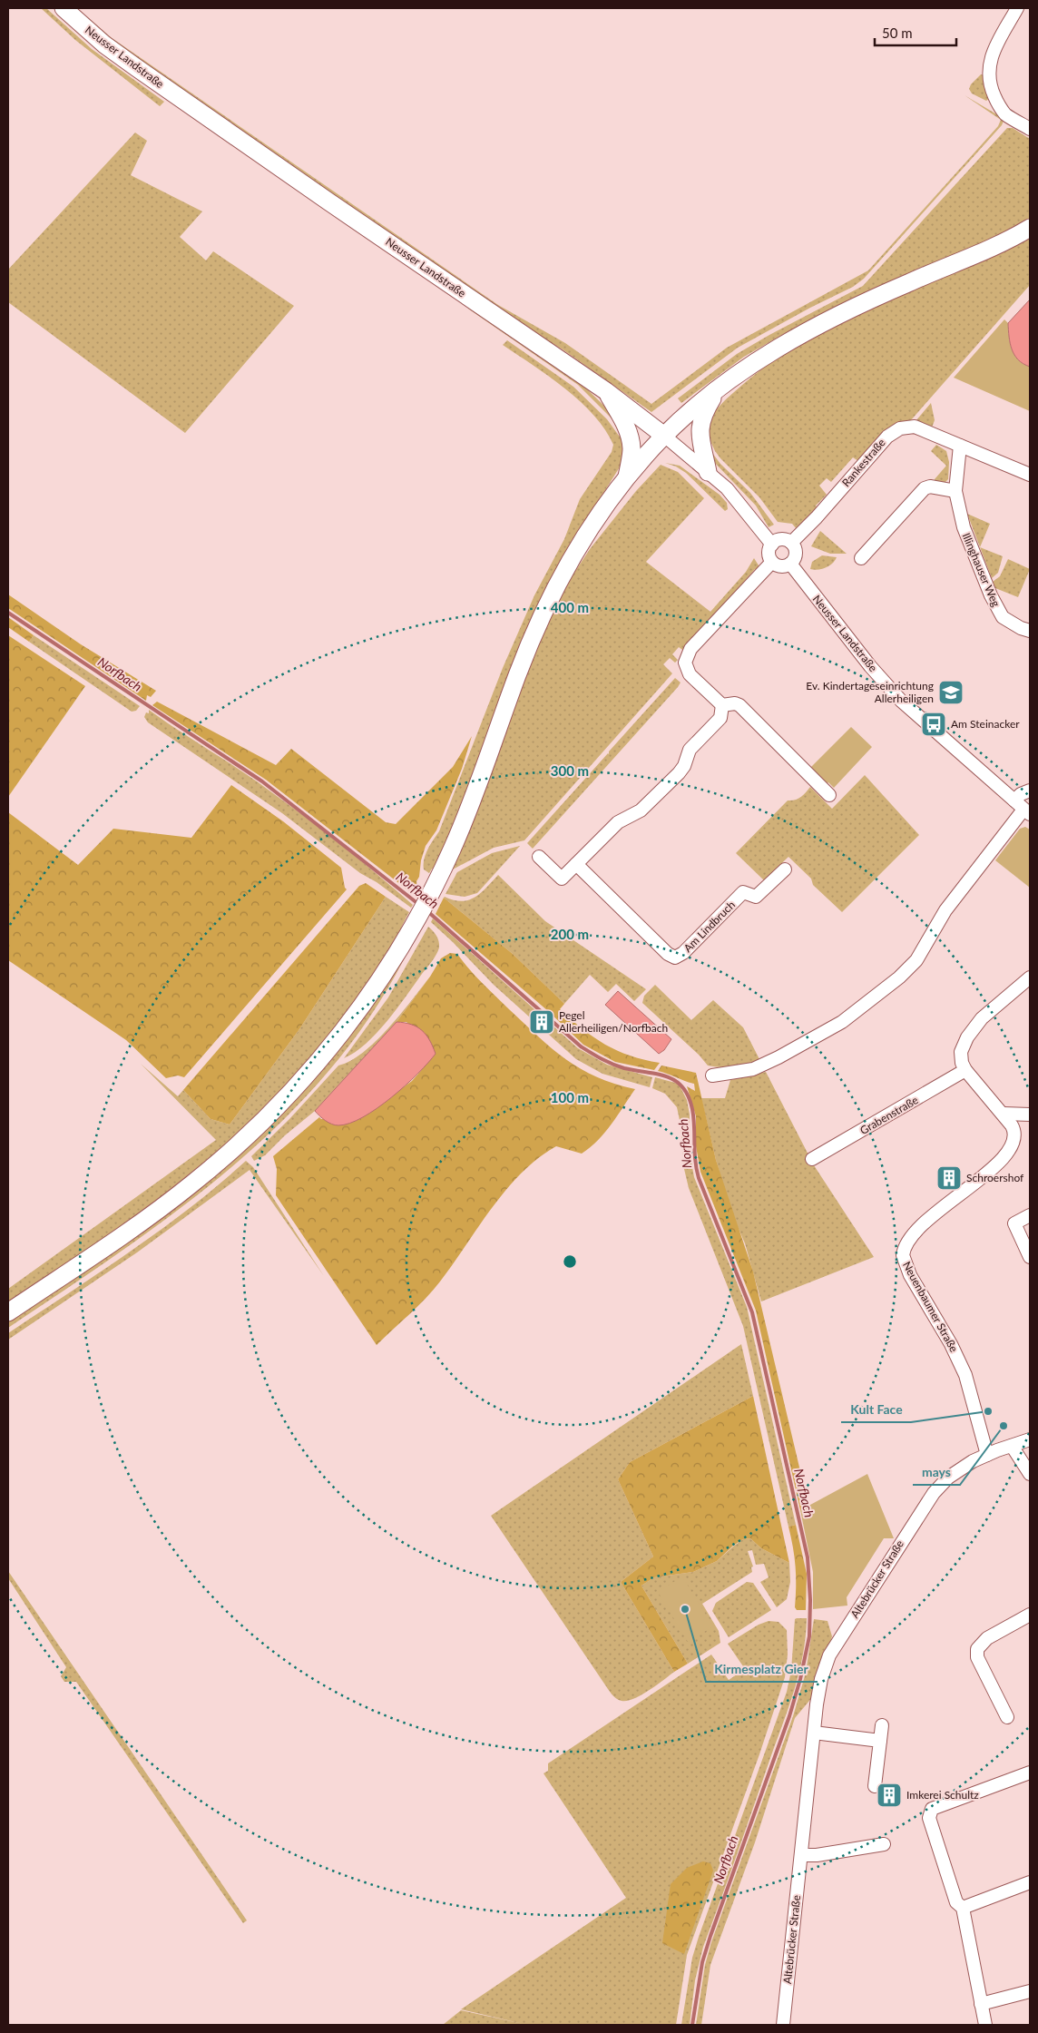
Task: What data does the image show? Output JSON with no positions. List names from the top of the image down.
{
  "streets": {
    "main road": ["Neusser Landstraße"],
    "street": [
      "Rankestraße",
      "Illinghauser Weg",
      "Am Lindbruch",
      "Grabenstraße",
      "Neuenbaumer Straße",
      "Altebrücker Straße"
    ]
  },
  "crossings": [
    ["Neusser Landstraße", "Rankestraße"],
    ["Rankestraße", "Illinghauser Weg"],
    ["Grabenstraße", "Neuenbaumer Straße"],
    ["Neuenbaumer Straße", "Altebrücker Straße"]
  ],
  "water": ["Norfbach"],
  "places": {
    "school or university": ["Ev. Kindertageseinrichtung Allerheiligen"],
    "bus stop": ["Am Steinacker"],
    "building": ["Pegel Allerheiligen/Norfbach", "Schroershof", "Imkerei Schultz"],
    "other": ["Kult Face", "mays", "Kirmesplatz Gier"]
  },
  "scale_bar": "50 m",
  "rings": [
    "400 m",
    "300 m",
    "200 m",
    "100 m"
  ]
}
